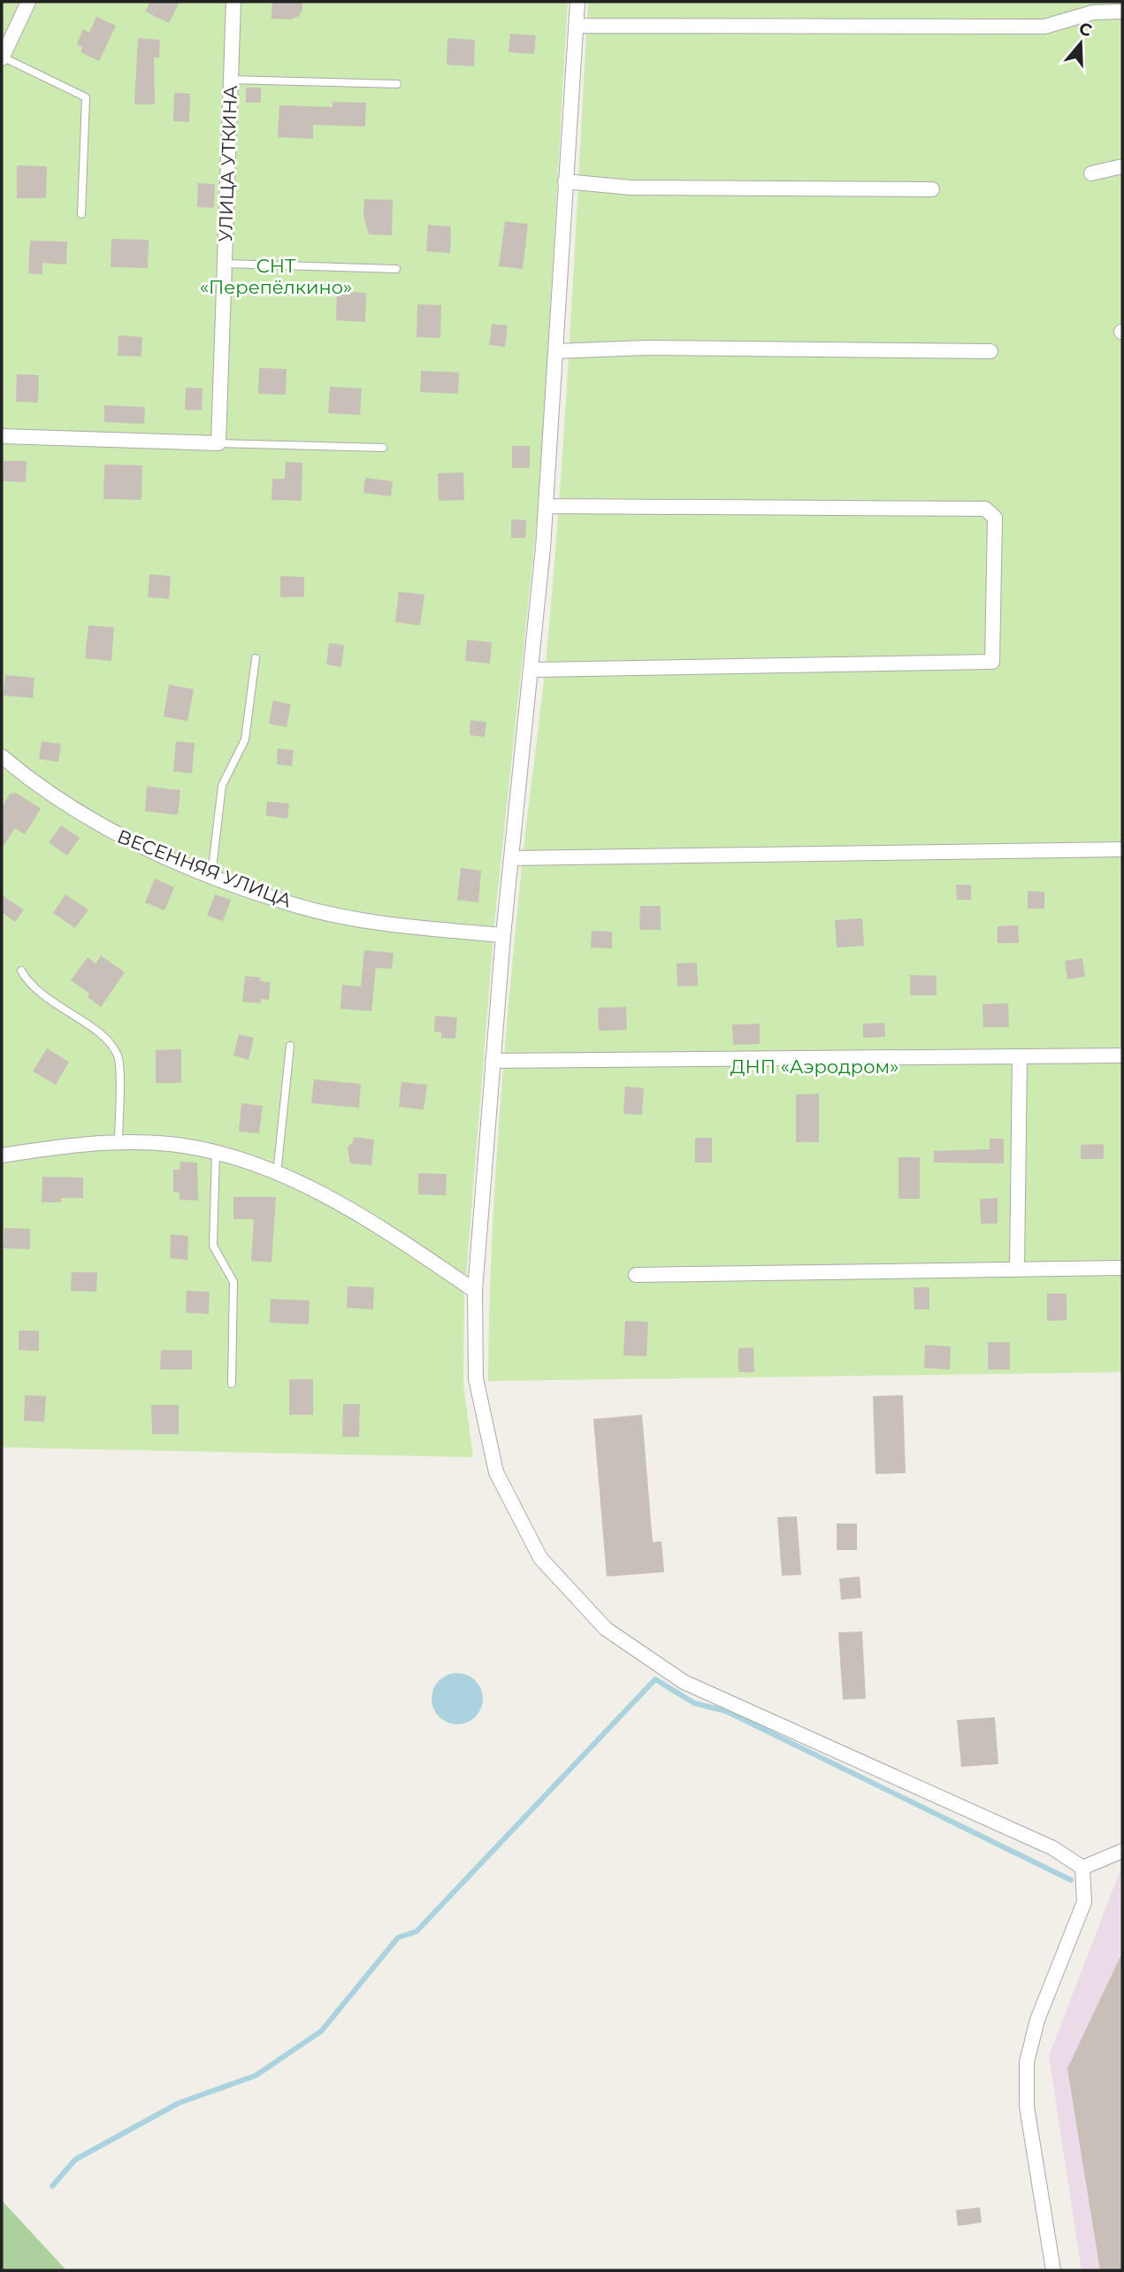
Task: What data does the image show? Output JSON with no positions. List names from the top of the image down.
{
  "streets": {
    "street": ["УЛИЦА УТКИНА", "ВЕСЕННЯЯ УЛИЦА"]
  },
  "parks": ["СНТ «Перепёлкино»", "ДНП «Аэродром»"],
  "north": "top"
}
